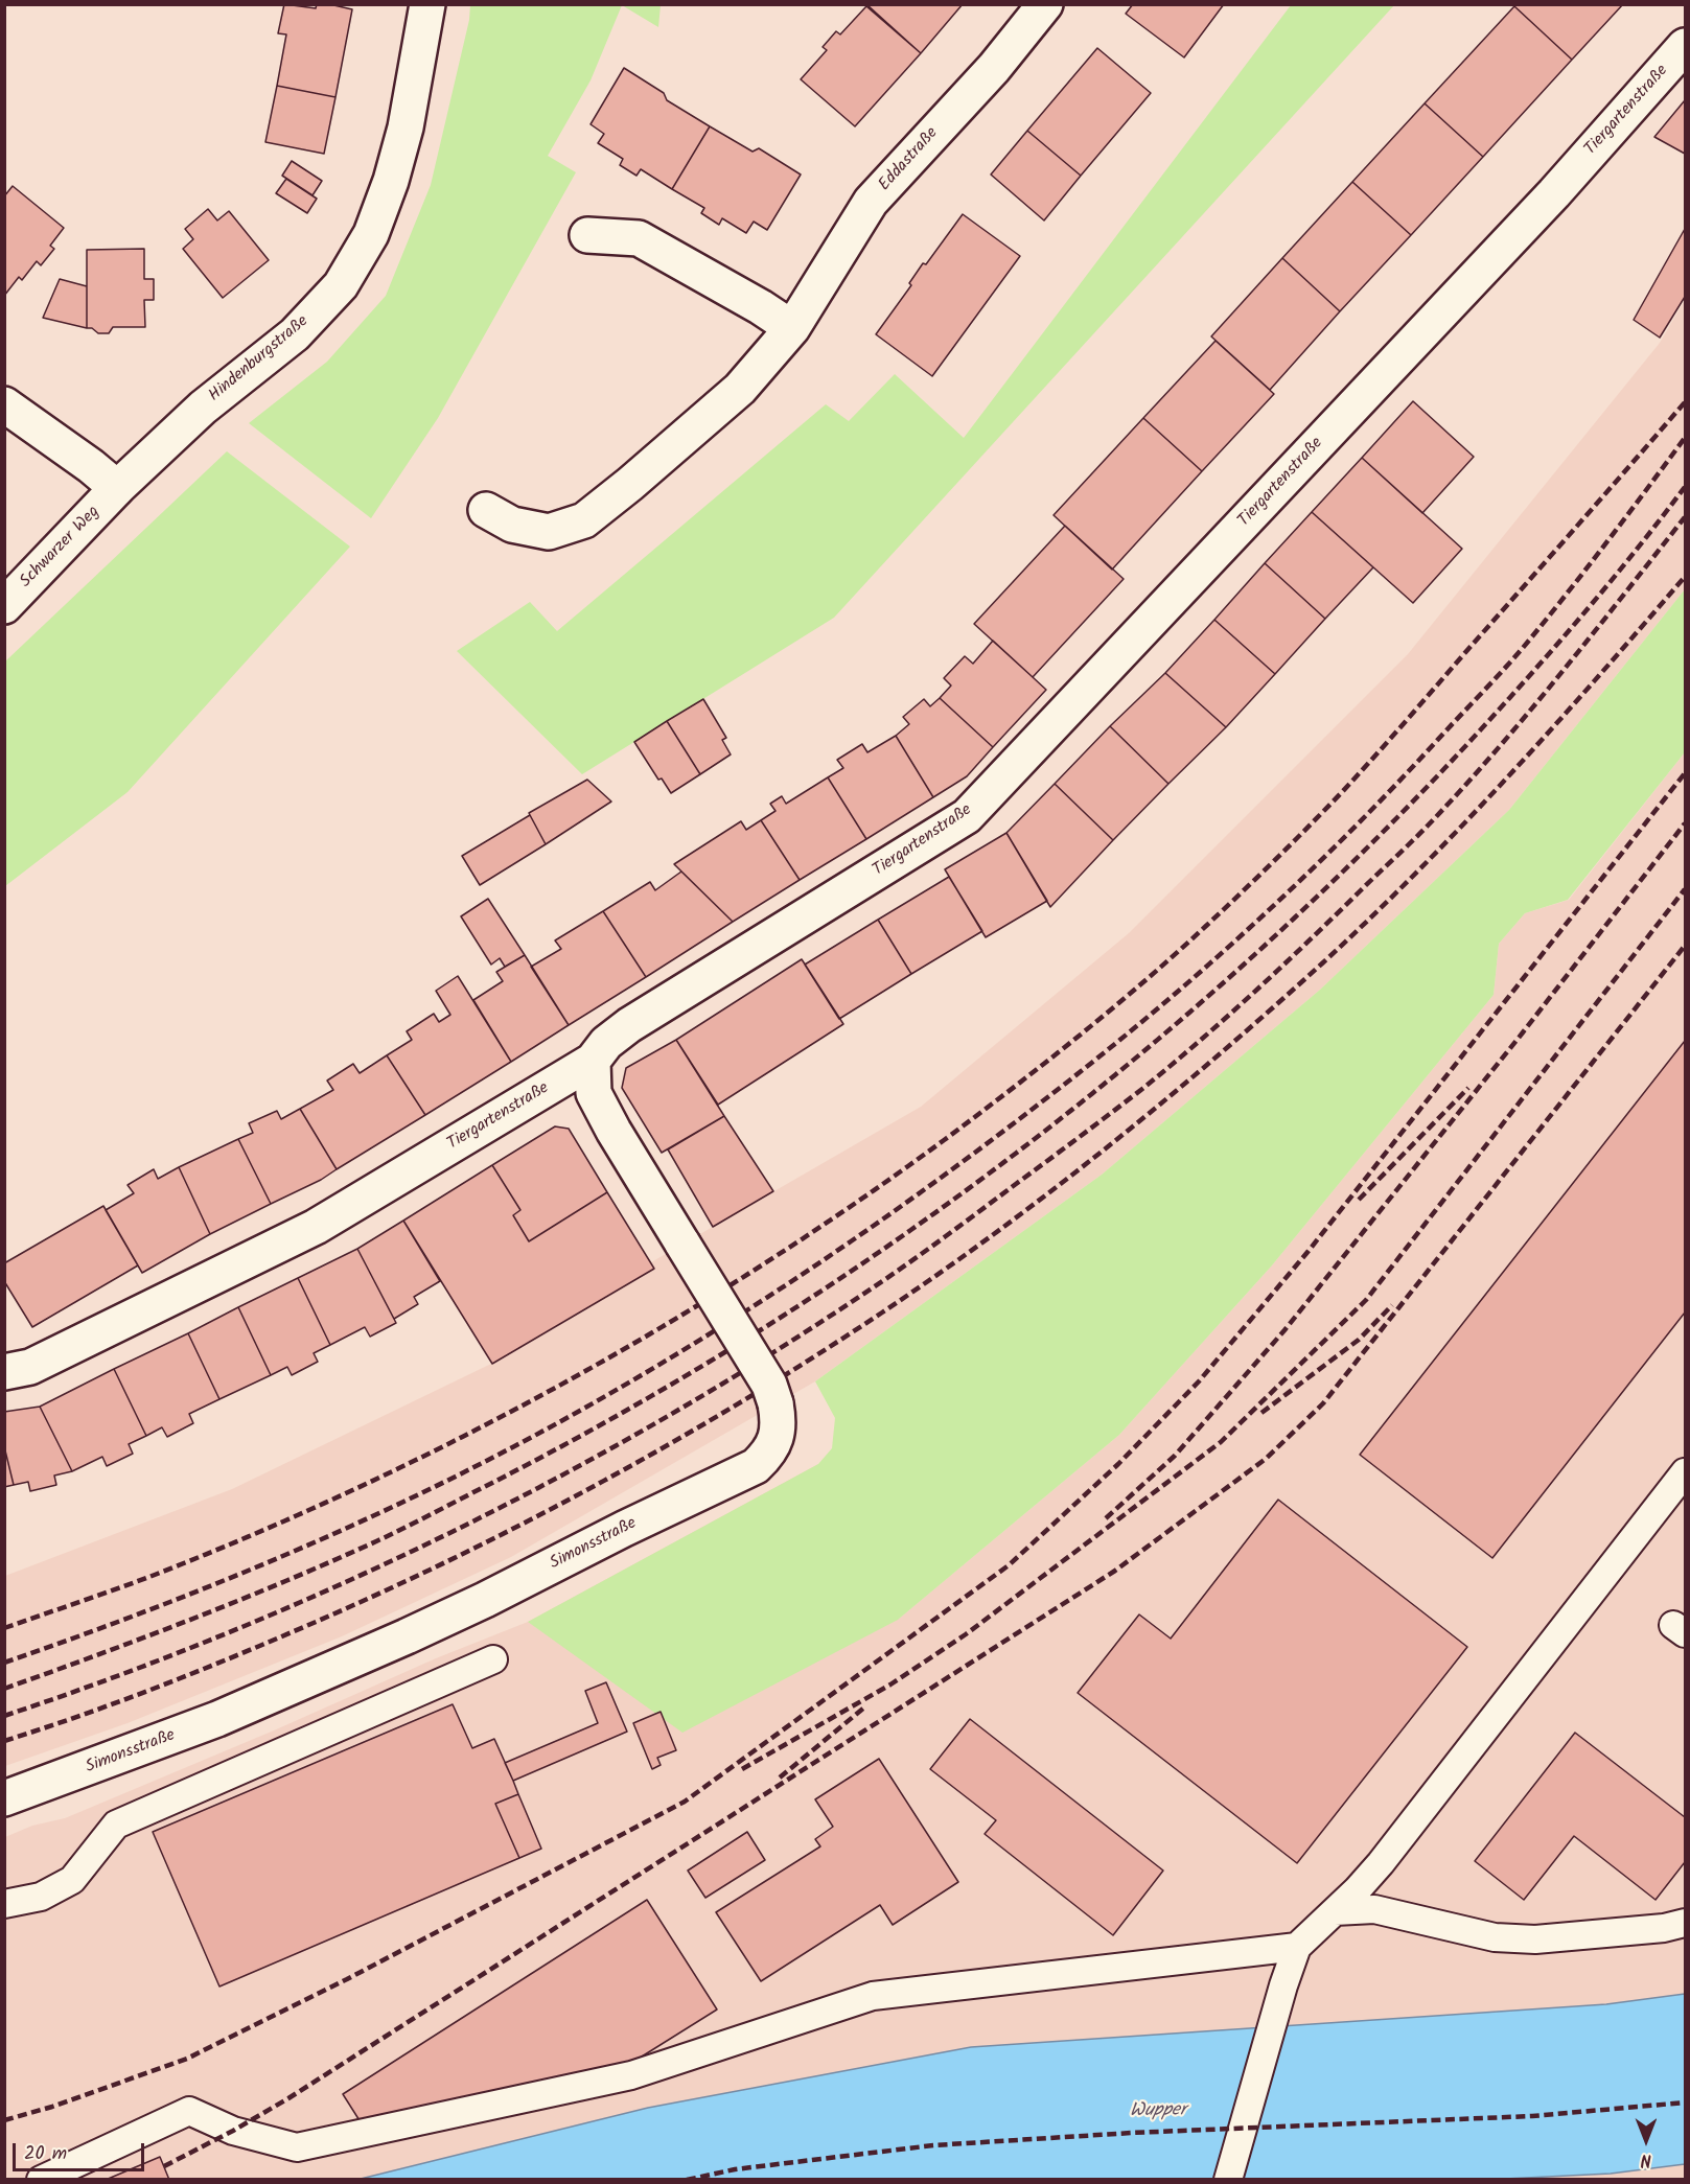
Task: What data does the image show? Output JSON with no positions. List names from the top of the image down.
{
  "streets": {
    "street": [
      "Tiergartenstraße",
      "Eddastraße",
      "Hindenburgstraße",
      "Schwarzer Weg",
      "Simonsstraße"
    ]
  },
  "crossings": [
    ["Tiergartenstraße", "Simonsstraße"],
    ["Hindenburgstraße", "Schwarzer Weg"]
  ],
  "water": ["Wupper"],
  "scale_bar": "20 m",
  "north": "bottom"
}
